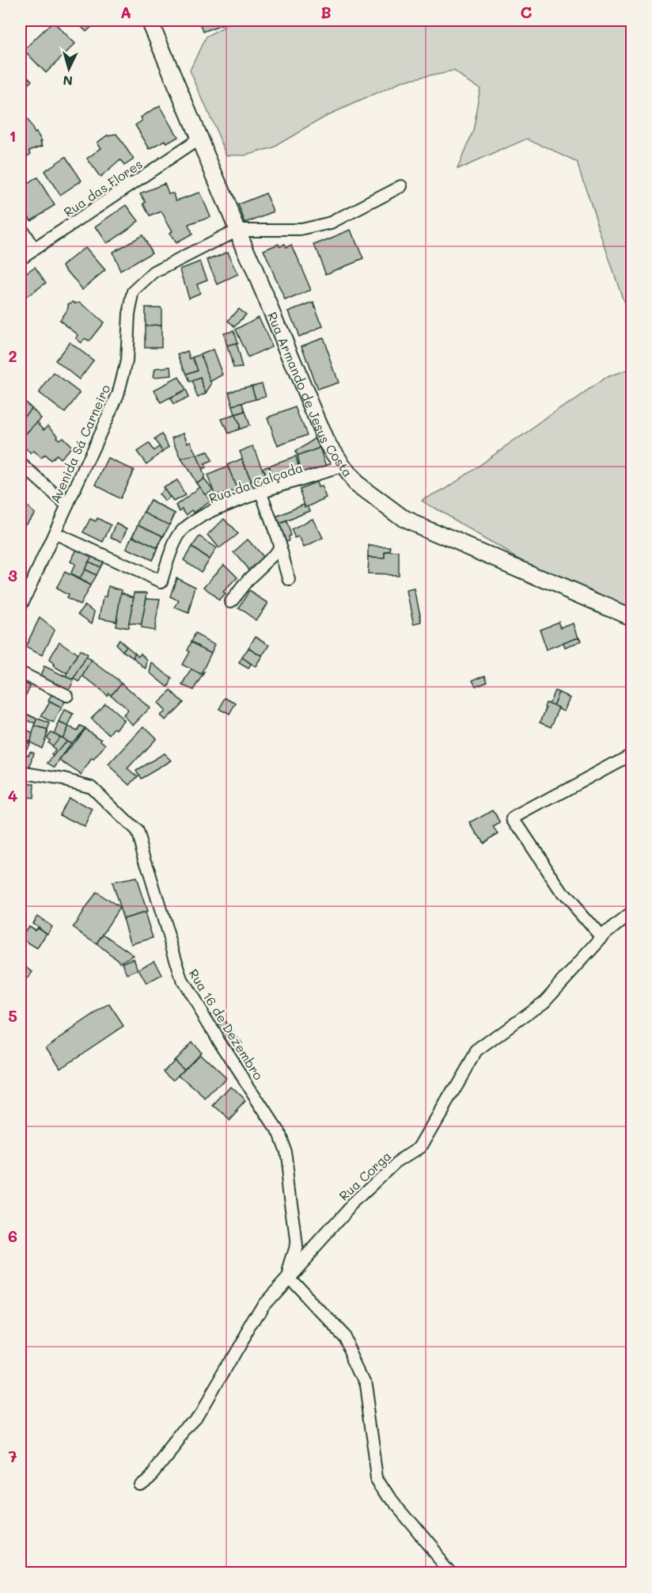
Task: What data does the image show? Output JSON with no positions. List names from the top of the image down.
{
  "streets": {
    "street": [
      "Rua das Flores",
      "Rua Armando de Jesus Costa",
      "Avenida Sá Carneiro",
      "Rua da Calçada",
      "Rua 16 de Dezembro",
      "Rua Corga"
    ]
  },
  "crossings": [
    ["Rua das Flores", "Rua Armando de Jesus Costa"],
    ["Rua Armando de Jesus Costa", "Avenida Sá Carneiro"],
    ["Rua Armando de Jesus Costa", "Rua da Calçada"],
    ["Avenida Sá Carneiro", "Rua da Calçada"],
    ["Rua 16 de Dezembro", "Rua Corga"]
  ],
  "north": "bottom",
  "grid": {
    "columns": ["A", "B", "C"],
    "rows": [
      "1",
      "2",
      "3",
      "4",
      "5",
      "6",
      "7"
    ]
  }
}
